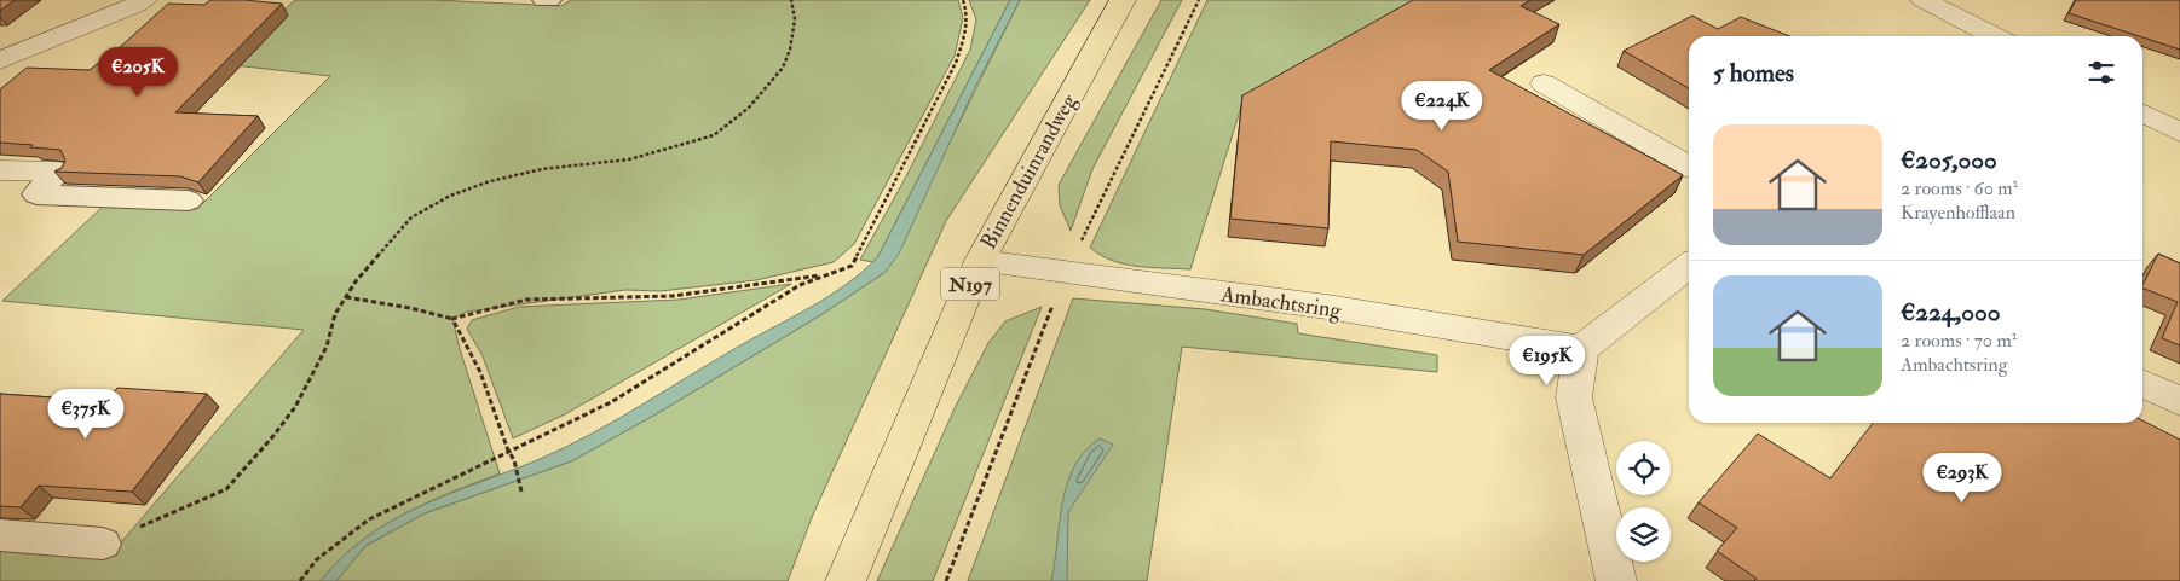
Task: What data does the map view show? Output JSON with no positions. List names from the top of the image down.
{
  "streets": {
    "main road": ["Binnenduinrandweg", "N197"],
    "street": ["Ambachtsring"]
  },
  "crossings": [
    ["Binnenduinrandweg", "Ambachtsring"]
  ],
  "page": {
    "heading": "5 homes",
    "price": [
      "€205K",
      "€224K",
      "€195K",
      "€375K",
      "€293K"
    ],
    "list": [
      {
        "name": "€205,000",
        "note": "2 rooms · 60 m² · Krayenhofflaan"
      },
      {
        "name": "€224,000",
        "note": "2 rooms · 70 m² · Ambachtsring"
      }
    ]
  }
}
